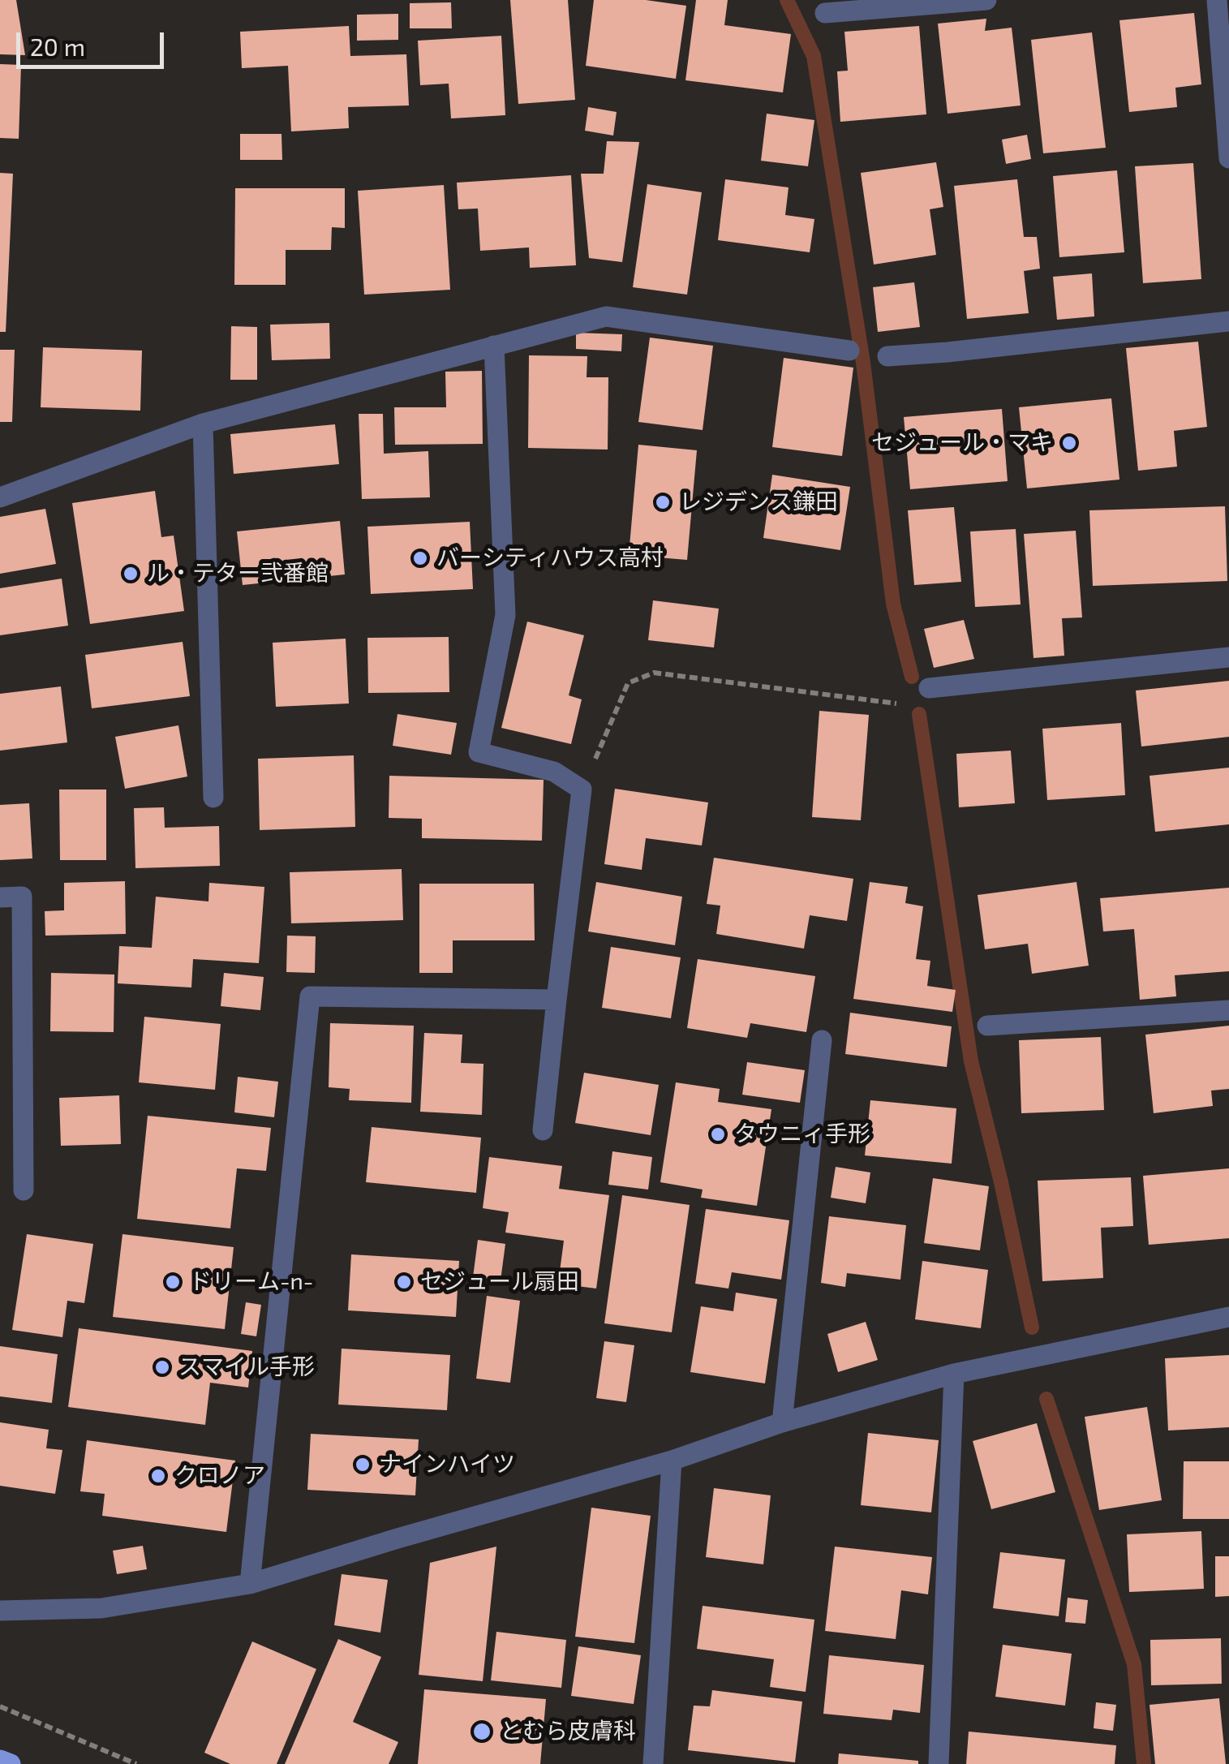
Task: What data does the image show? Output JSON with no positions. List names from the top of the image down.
{
  "places": [
    "セジュール・マキ",
    "レジデンス鎌田",
    "バーシティハウス高村",
    "ル・テター弐番館",
    "タウニィ手形",
    "ドリーム-n-",
    "セジュール扇田",
    "スマイル手形",
    "ナインハイツ",
    "クロノア",
    "とむら皮膚科"
  ],
  "scale_bar": "20 m"
}
